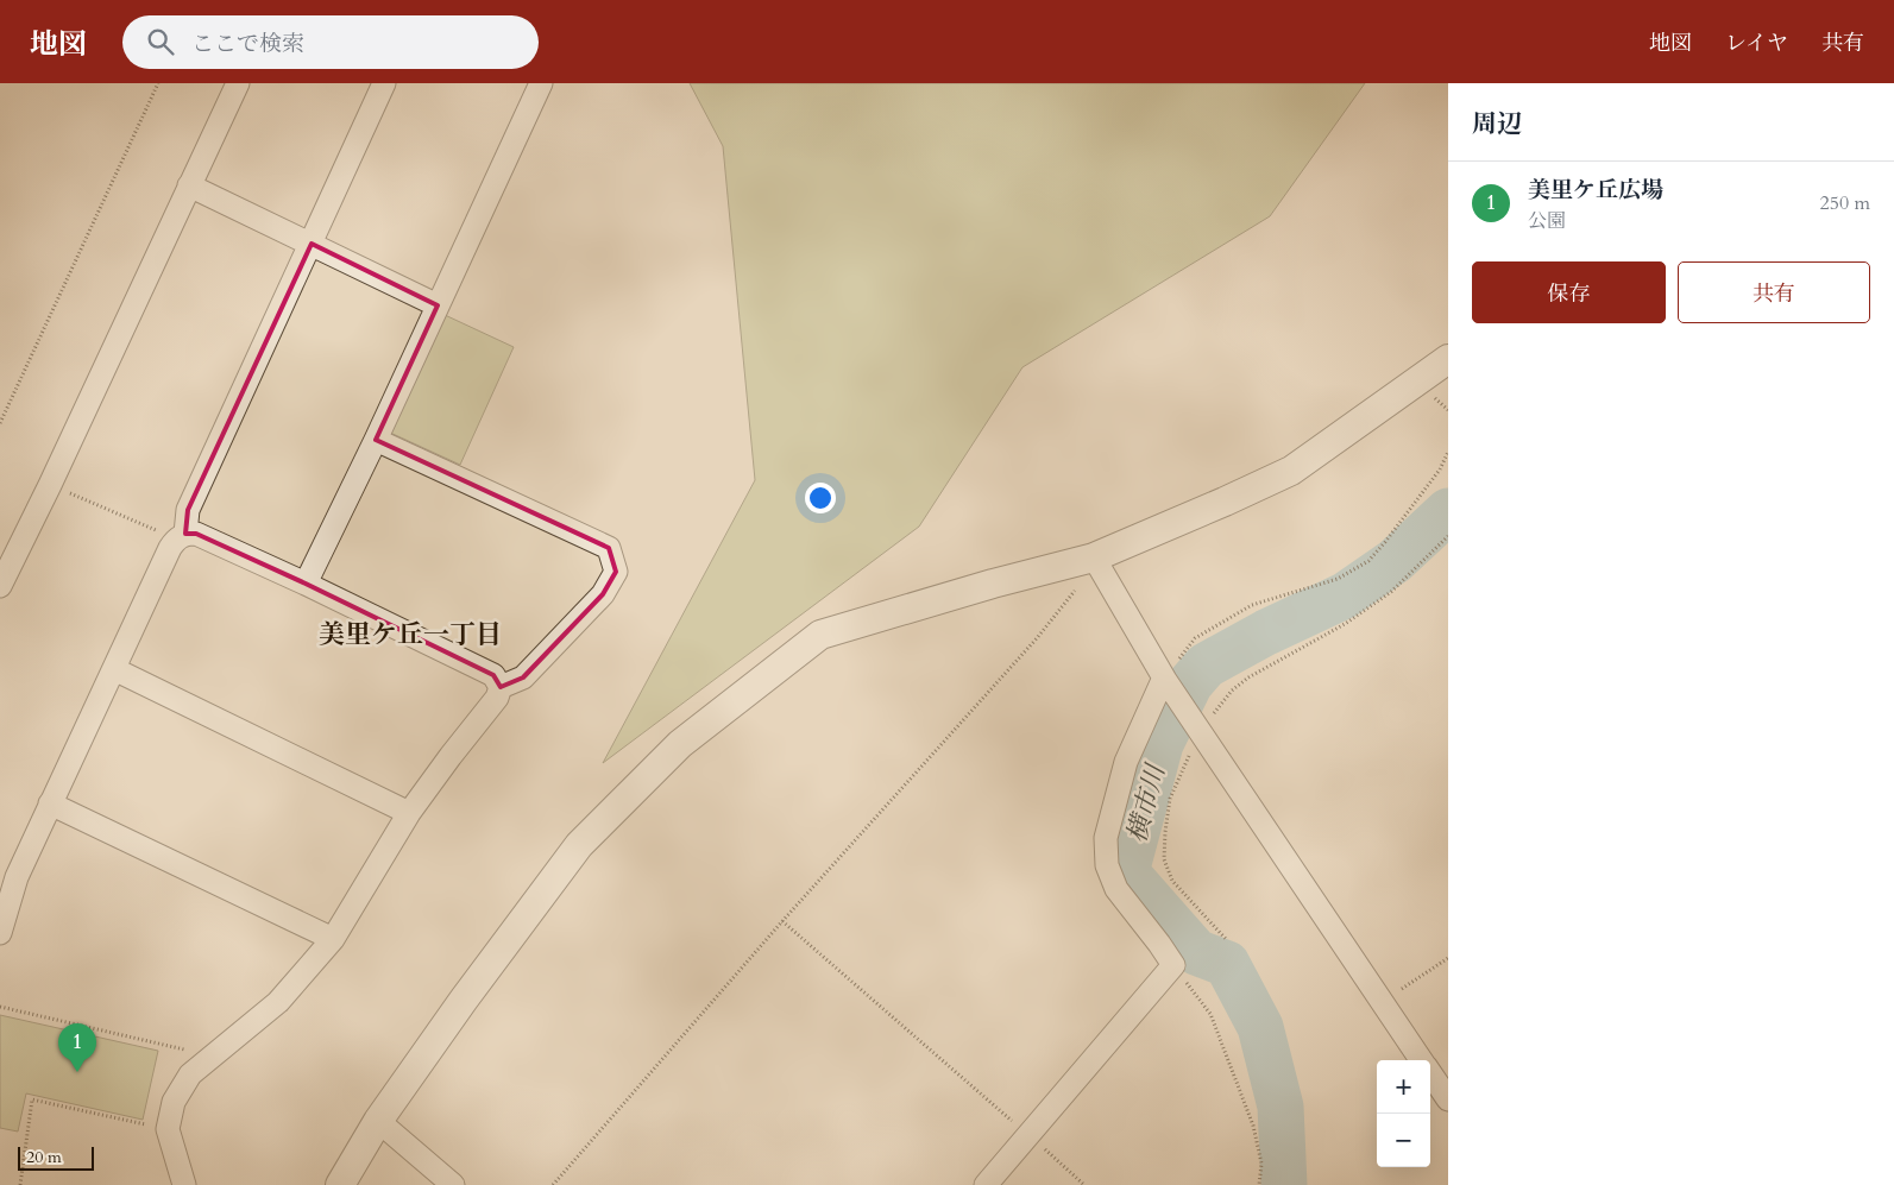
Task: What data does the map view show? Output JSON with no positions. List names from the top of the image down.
{
  "districts": ["美里ケ丘一丁目"],
  "water": ["横市川"],
  "scale_bar": "20 m",
  "page": {
    "header": "地図",
    "search": "ここで検索",
    "nav": ["地図", "レイヤ", "共有"],
    "heading": "周辺",
    "list": [
      {
        "mark": "1",
        "name": "美里ケ丘広場",
        "note": "公園",
        "value": "250 m"
      }
    ],
    "buttons": ["保存", "共有"],
    "pins": "1",
    "map_buttons": ["+", "−"],
    "scale": "20 m"
  }
}
